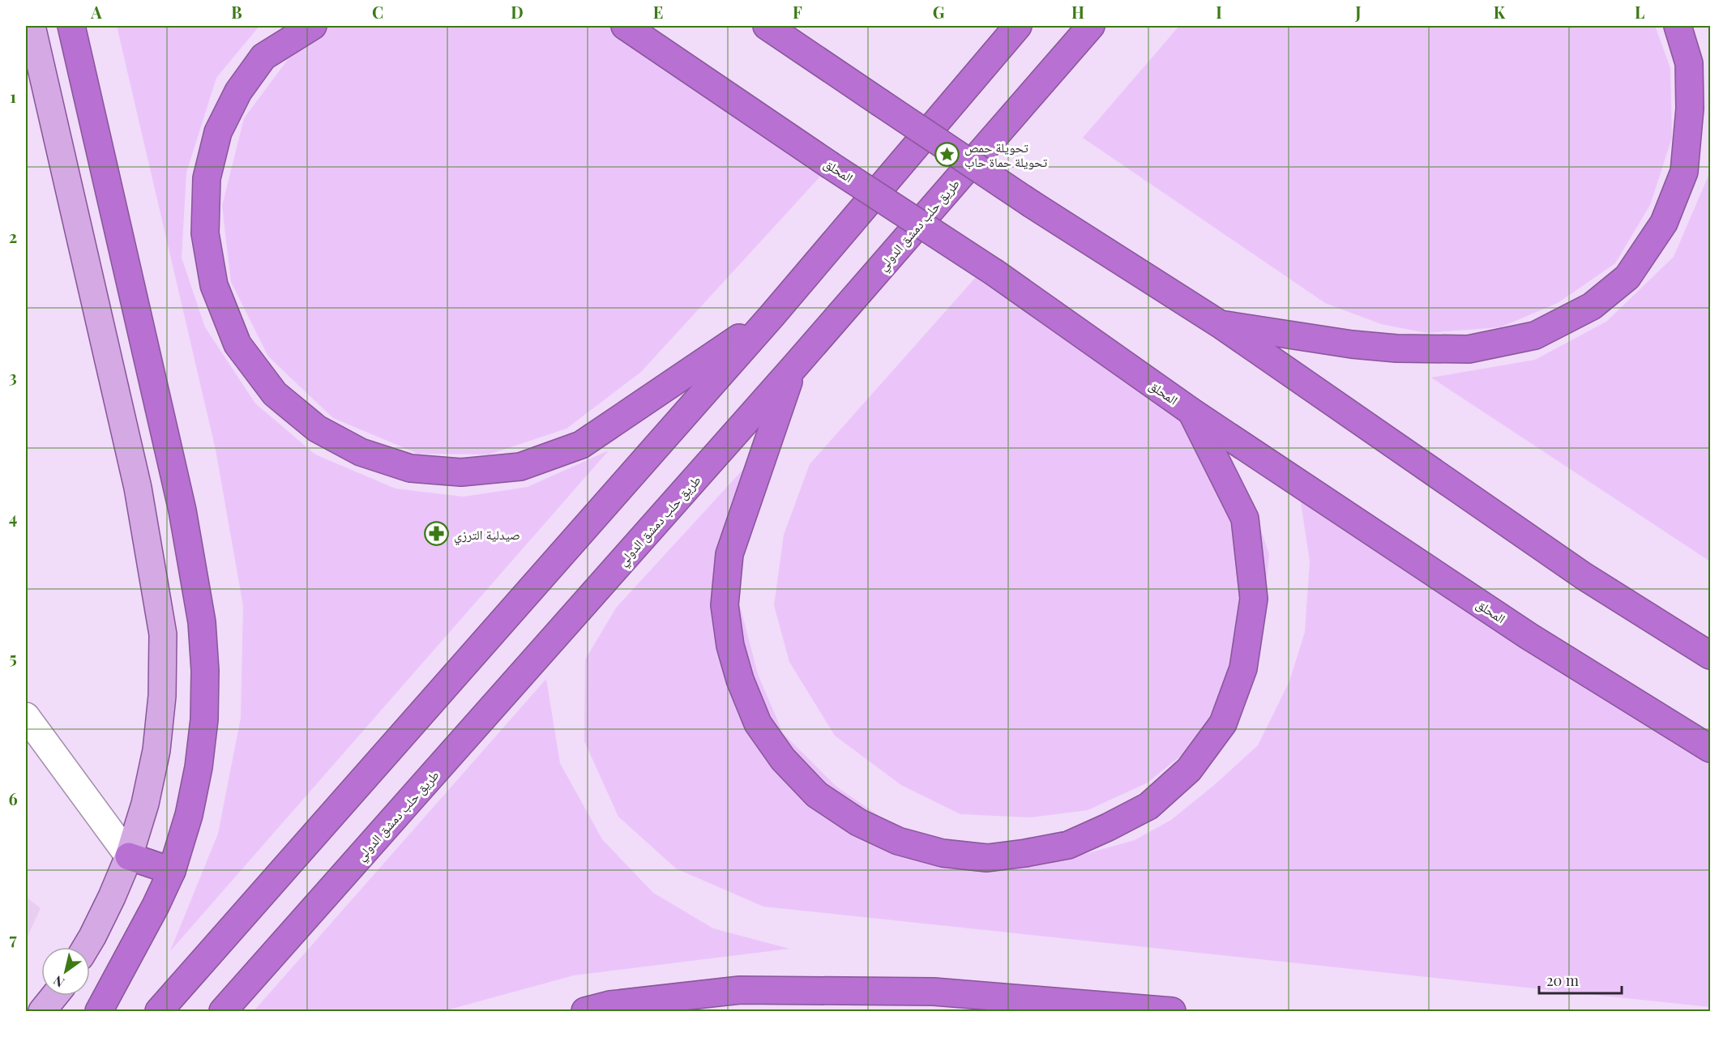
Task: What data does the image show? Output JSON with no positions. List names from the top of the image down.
{
  "streets": {
    "highway": ["المحلق", "طريق حلب دمشق الدولي"]
  },
  "places": {
    "place": ["تحويلة حمص تحويلة حماة حاب"],
    "pharmacy": ["صيدلية الترزي"]
  },
  "scale_bar": "20 m",
  "north": "bottom left",
  "grid": {
    "columns": [
      "A",
      "B",
      "C",
      "D",
      "E",
      "F",
      "G",
      "H",
      "I",
      "J",
      "K",
      "L"
    ],
    "rows": [
      "1",
      "2",
      "3",
      "4",
      "5",
      "6",
      "7"
    ]
  }
}
